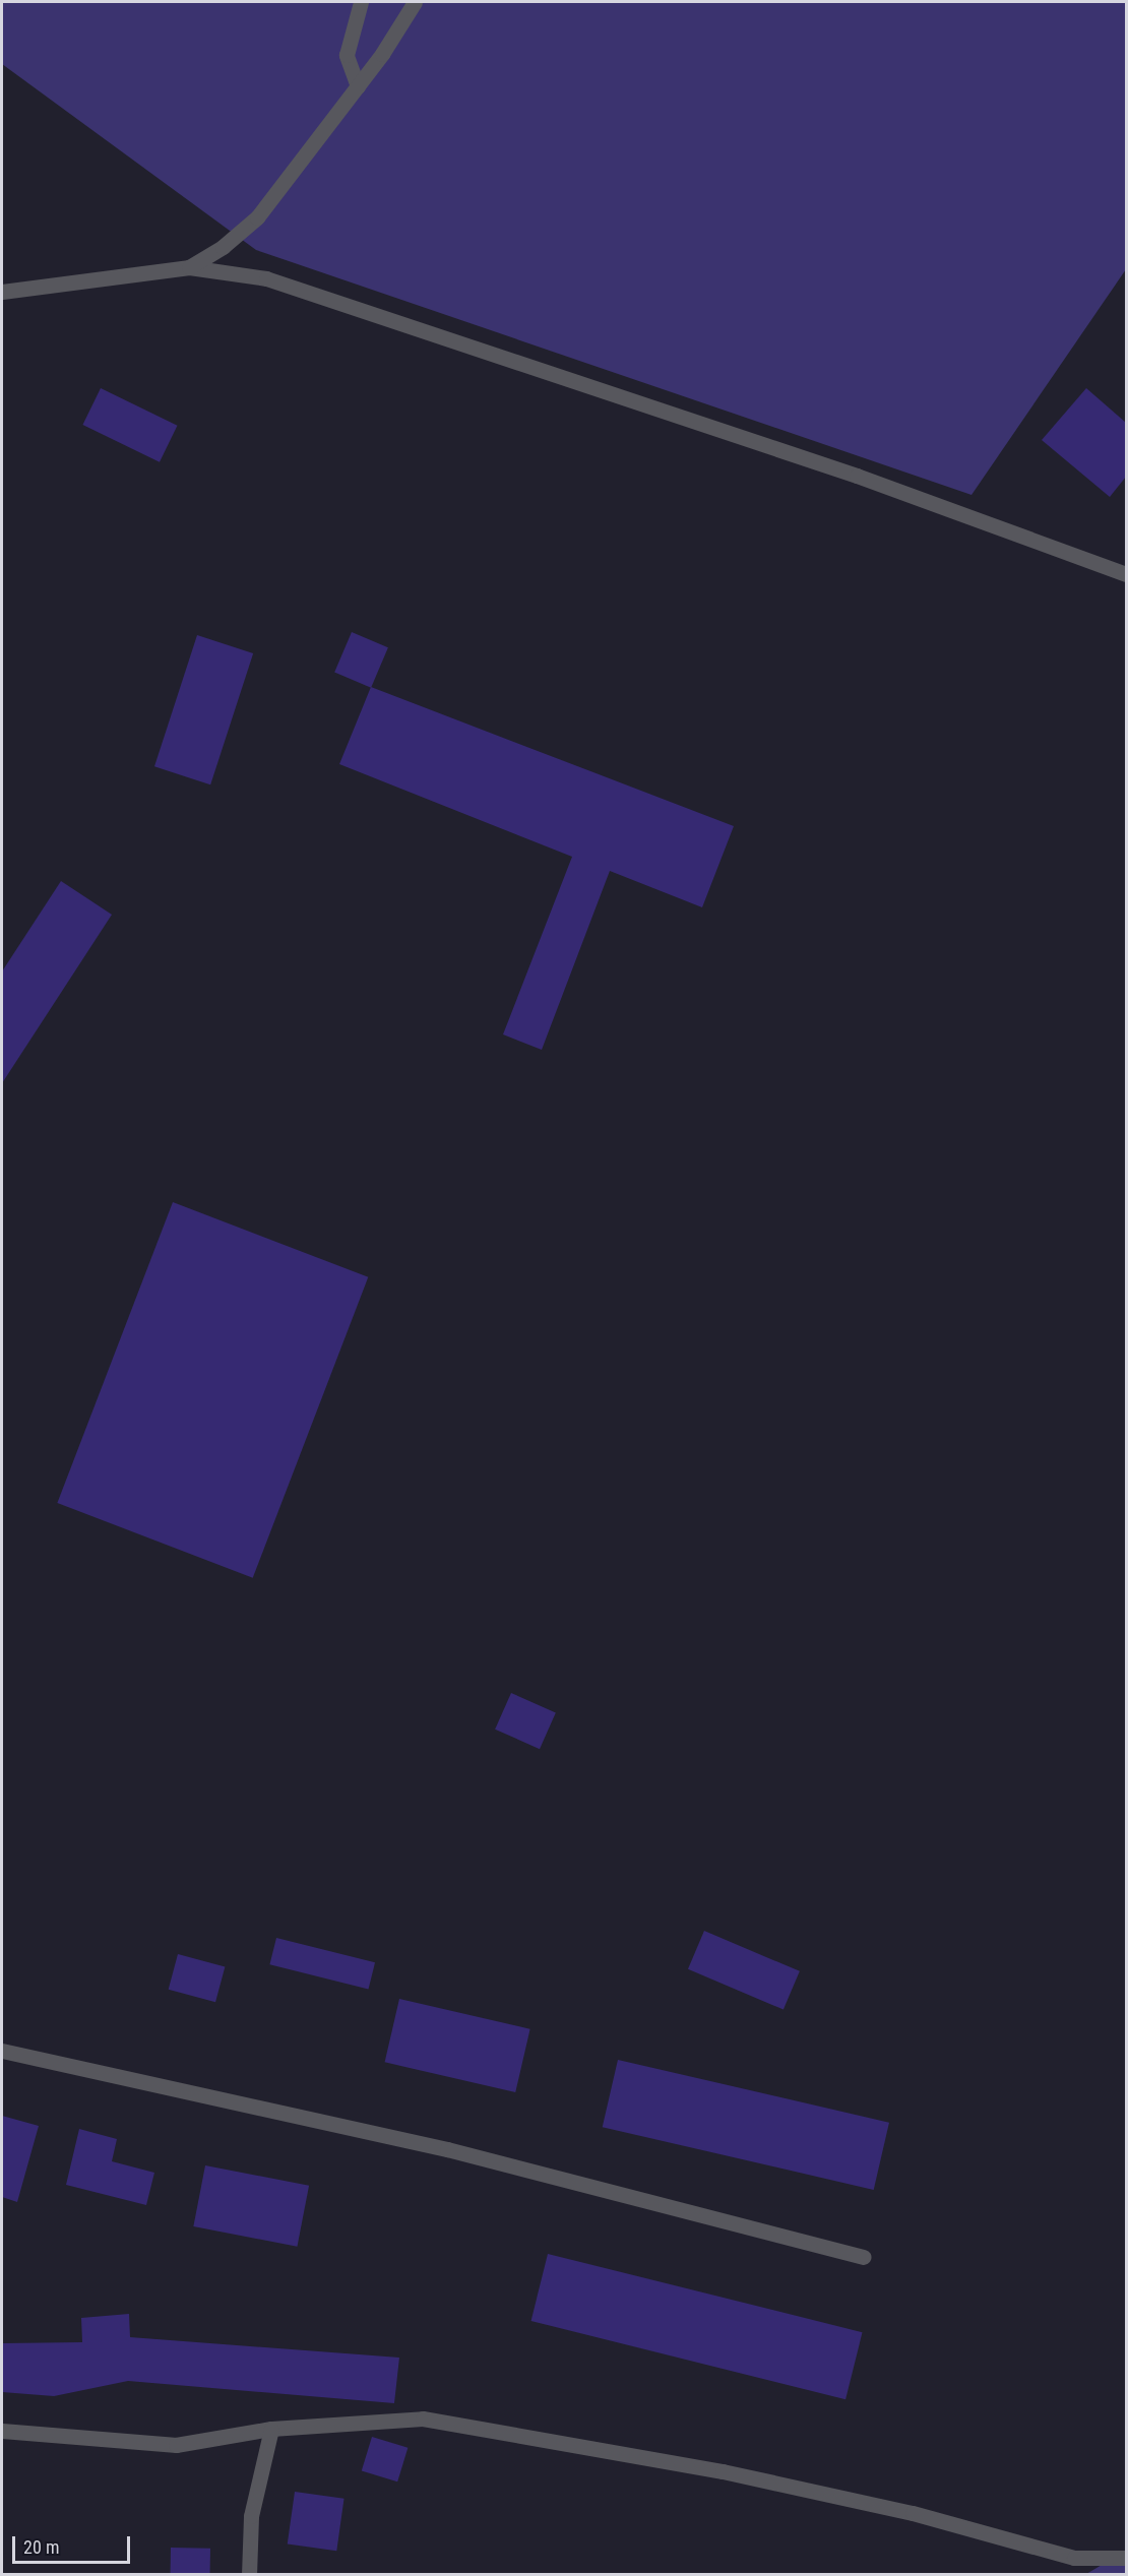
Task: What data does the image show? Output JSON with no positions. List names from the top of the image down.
{
  "scale_bar": "20 m"
}
